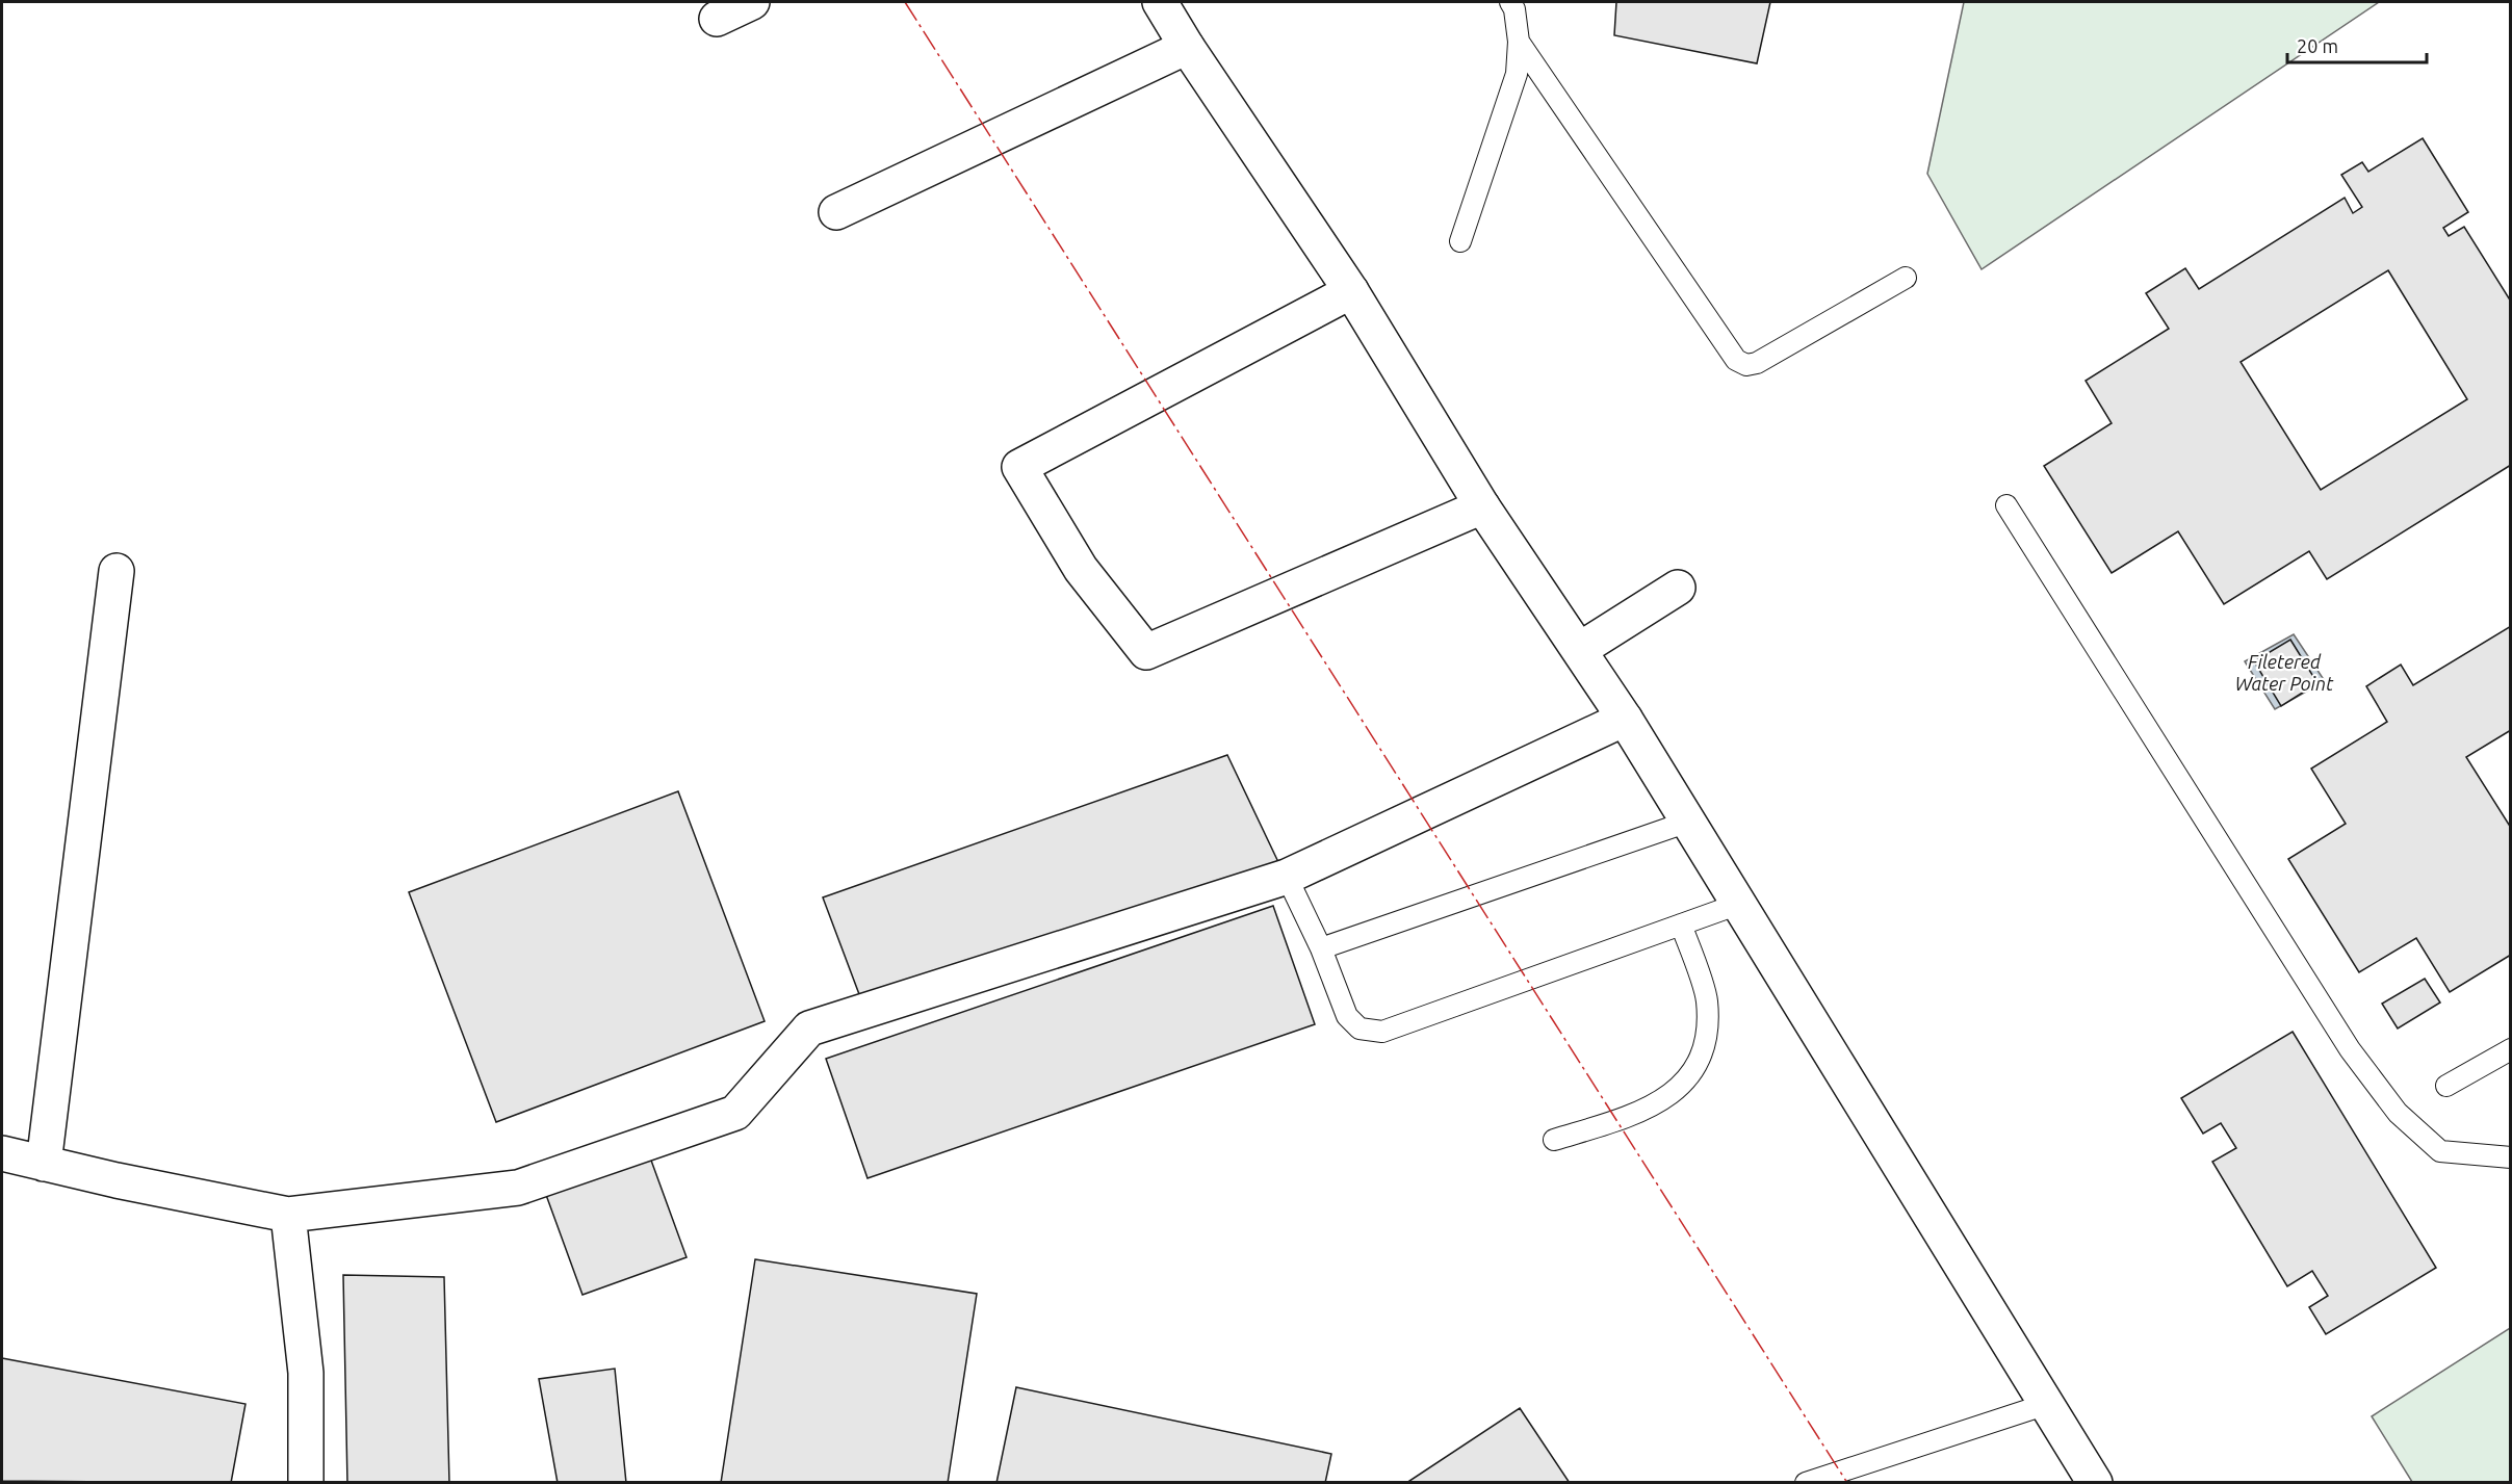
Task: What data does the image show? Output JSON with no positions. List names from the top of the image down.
{
  "water": ["Filetered Water Point"],
  "scale_bar": "20 m"
}
